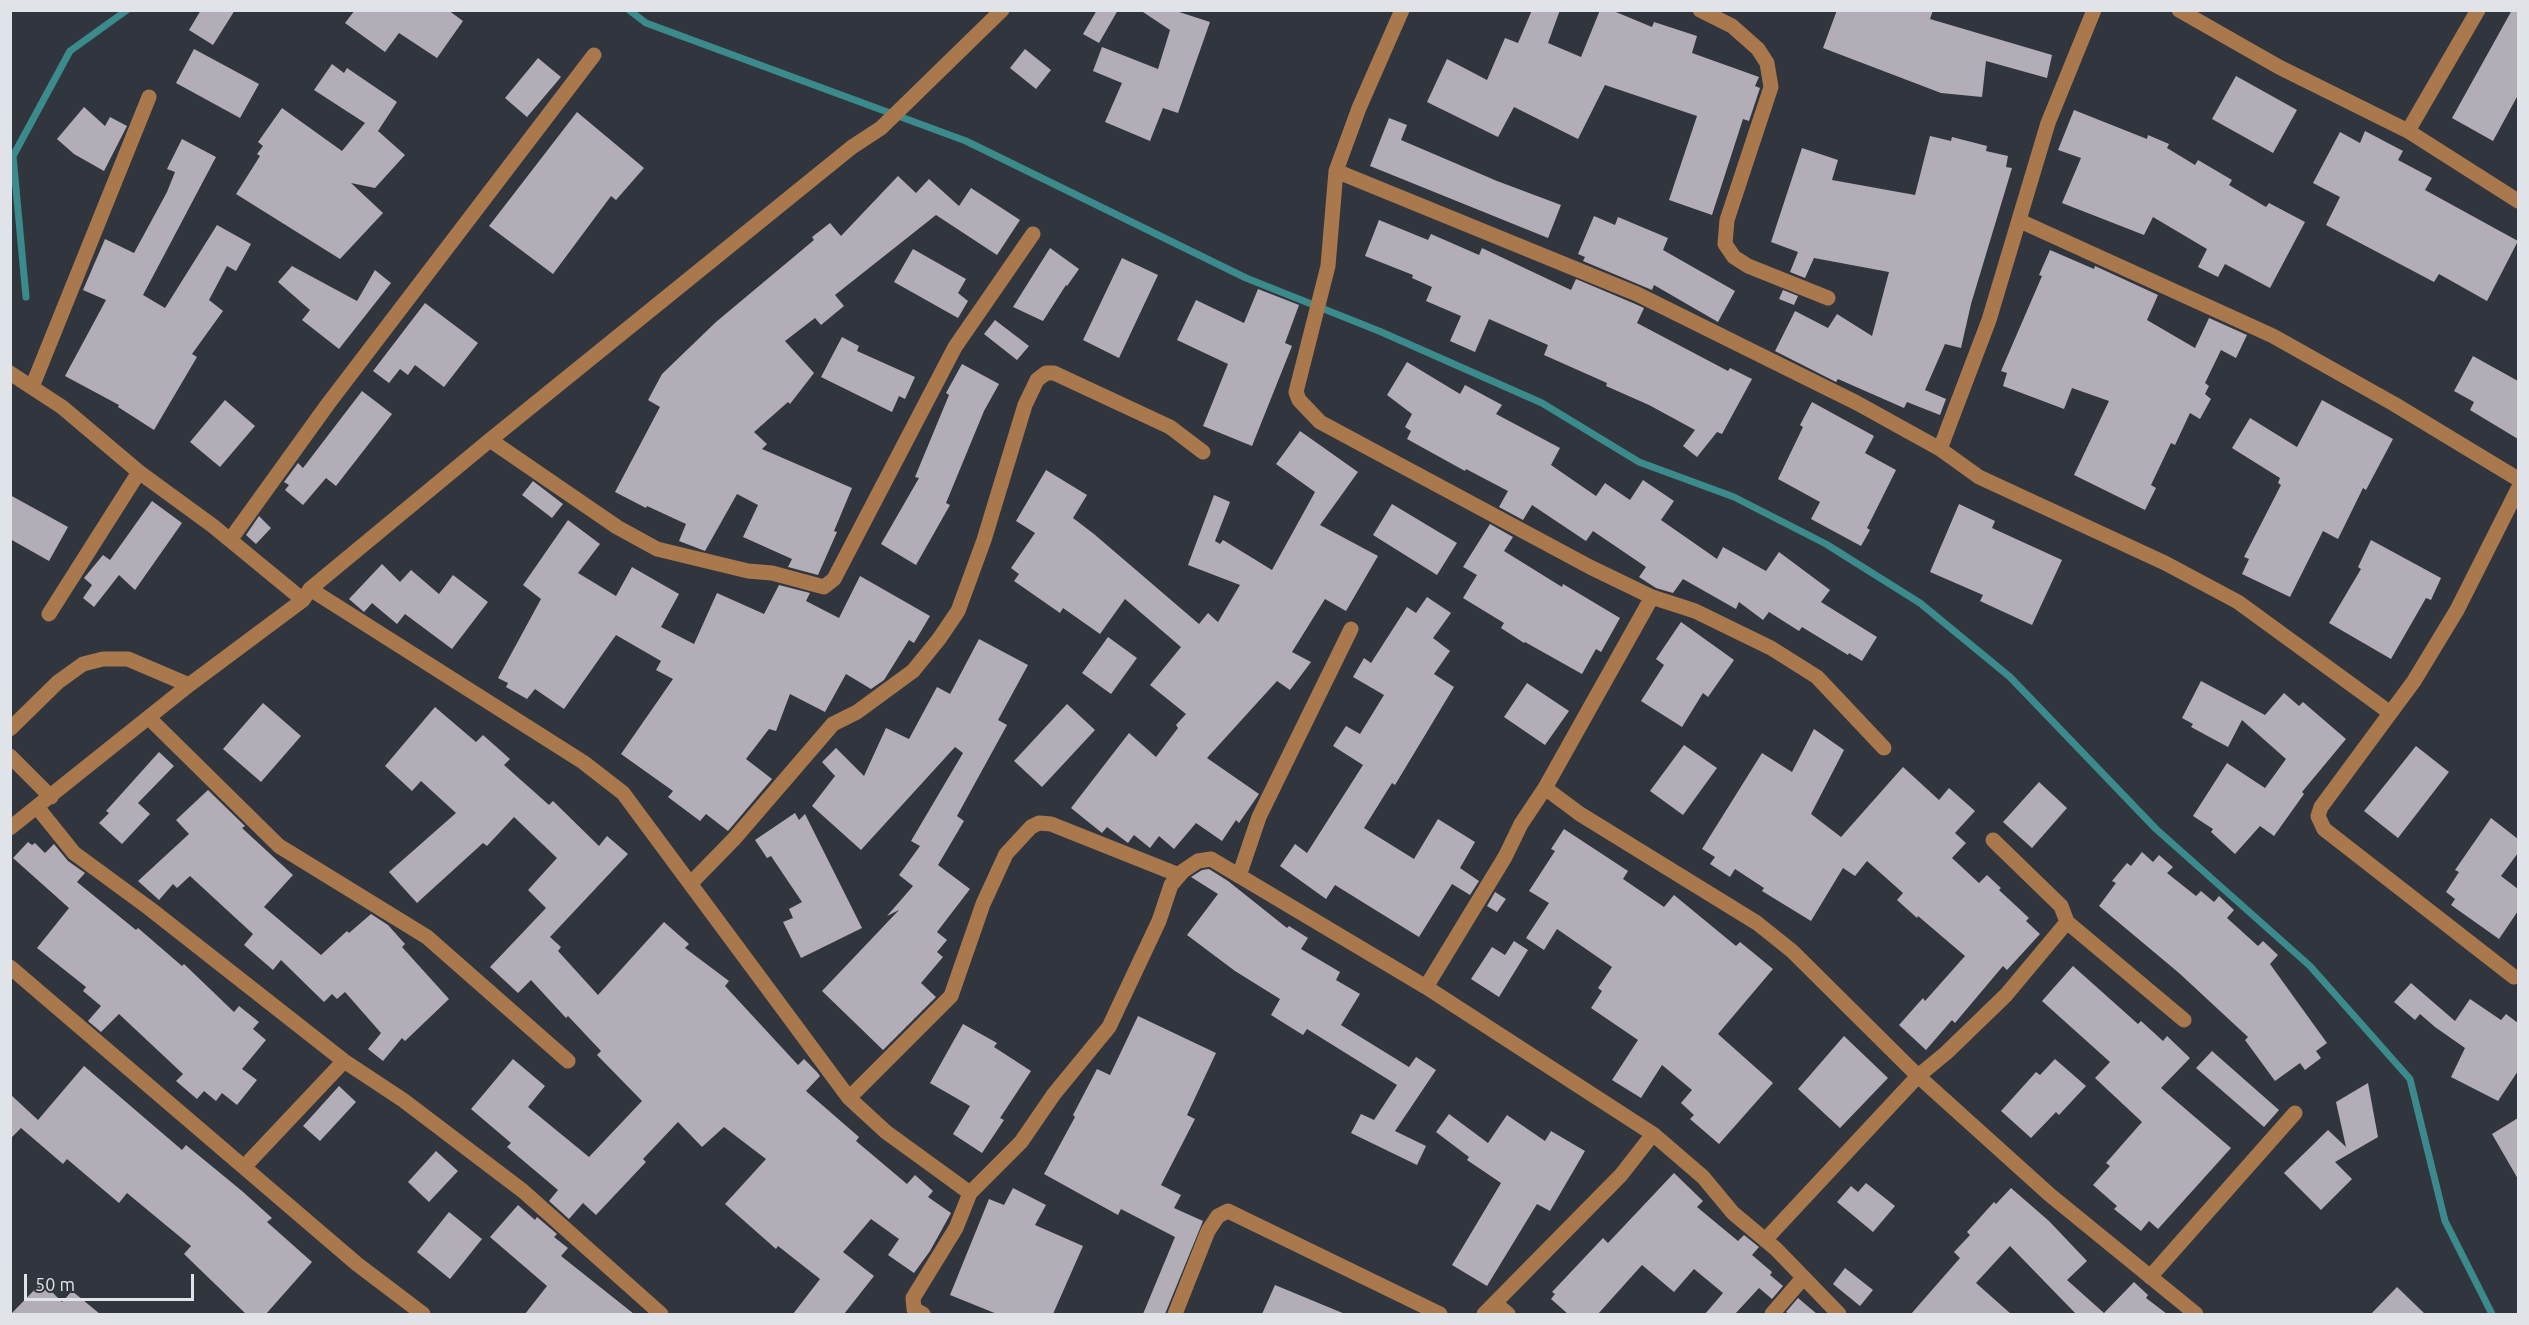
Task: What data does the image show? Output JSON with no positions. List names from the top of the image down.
{
  "scale_bar": "50 m"
}
